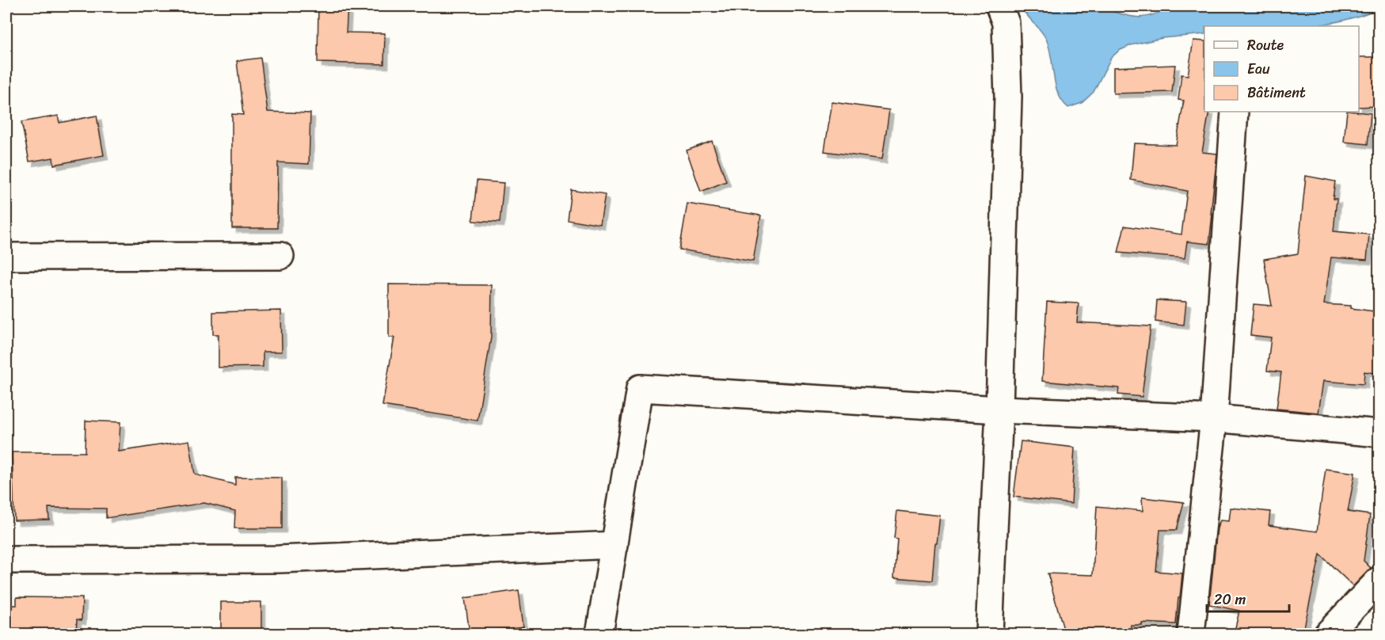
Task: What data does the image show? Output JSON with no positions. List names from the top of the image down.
{
  "legend": ["Route", "Eau", "Bâtiment"],
  "scale_bar": "20 m"
}
